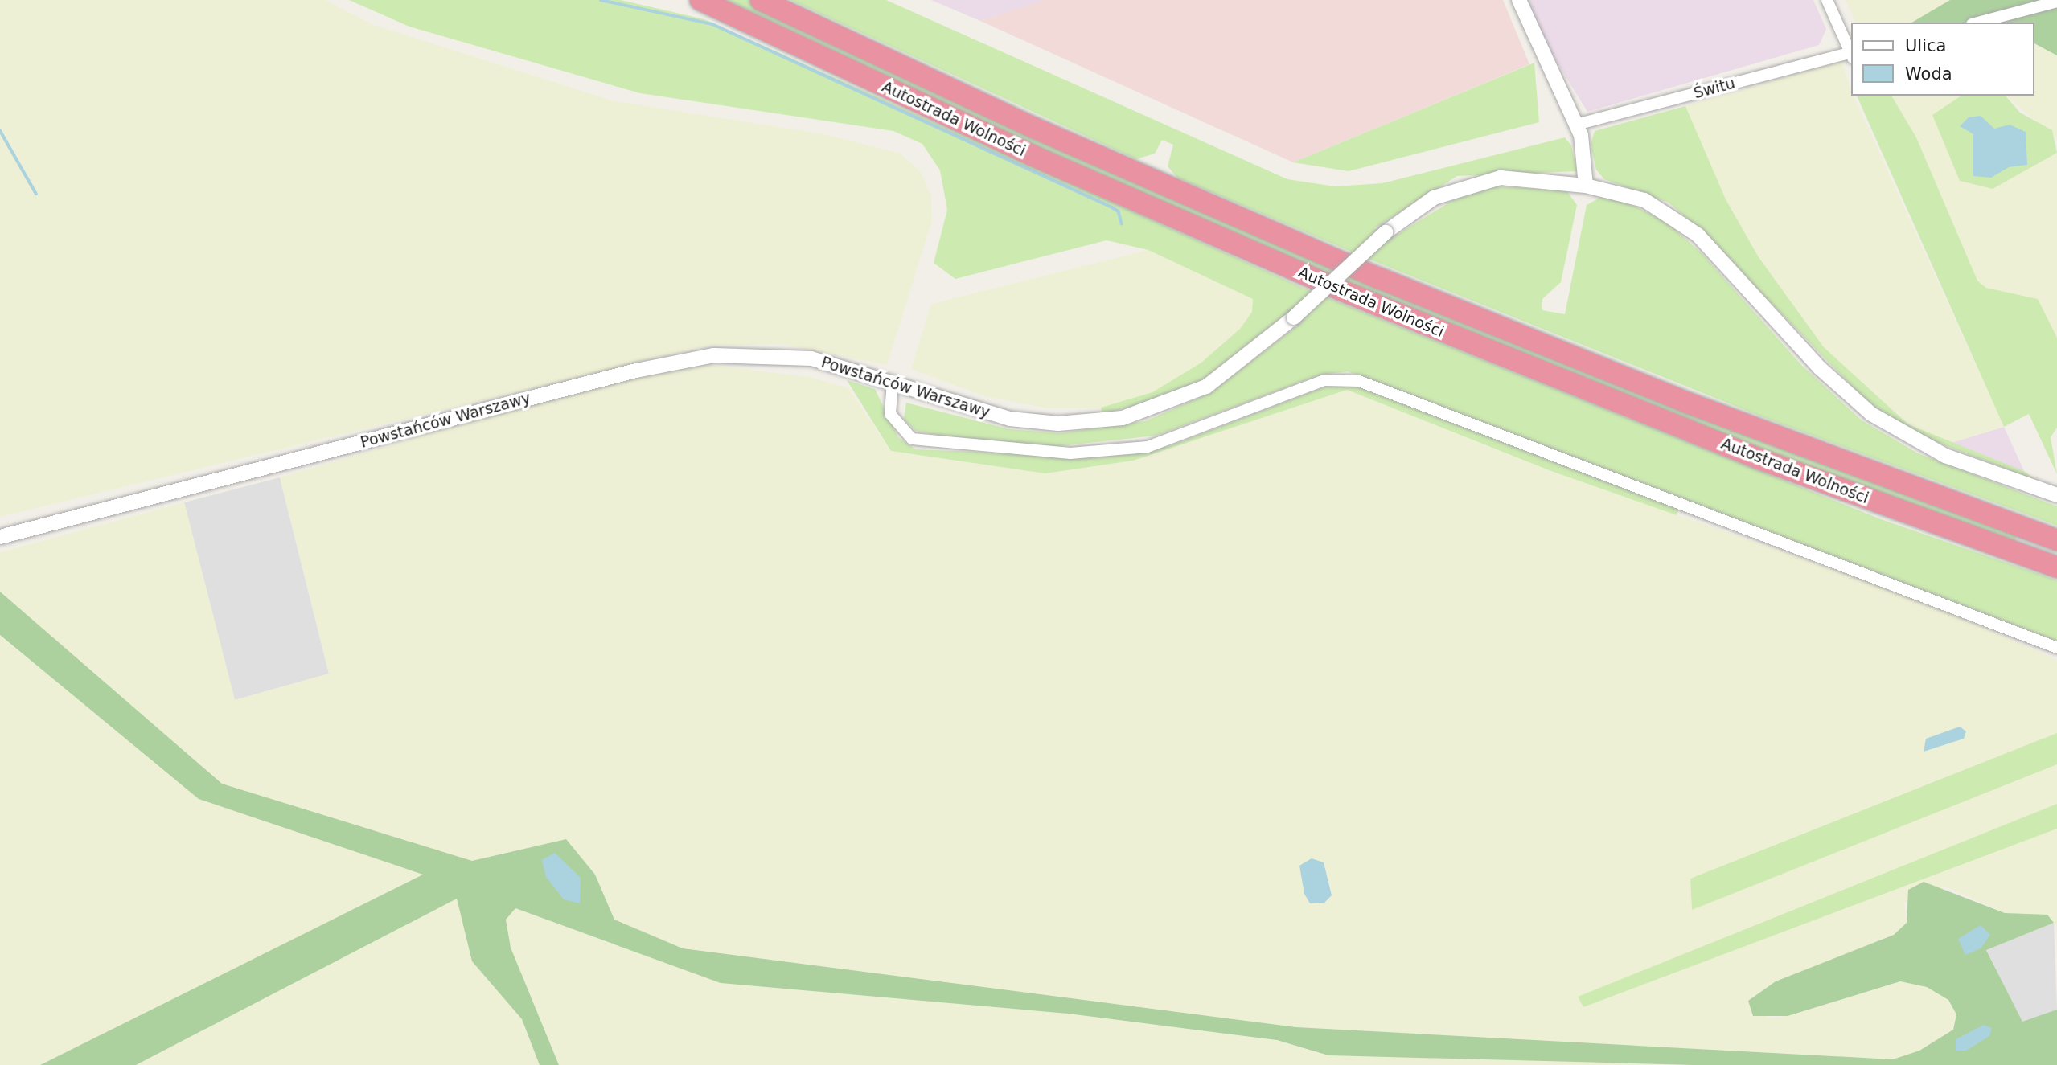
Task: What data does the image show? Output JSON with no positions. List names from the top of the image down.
{
  "streets": {
    "highway": ["Autostrada Wolności"],
    "street": ["Świtu", "Powstańców Warszawy"]
  },
  "legend": ["Ulica", "Woda"]
}
